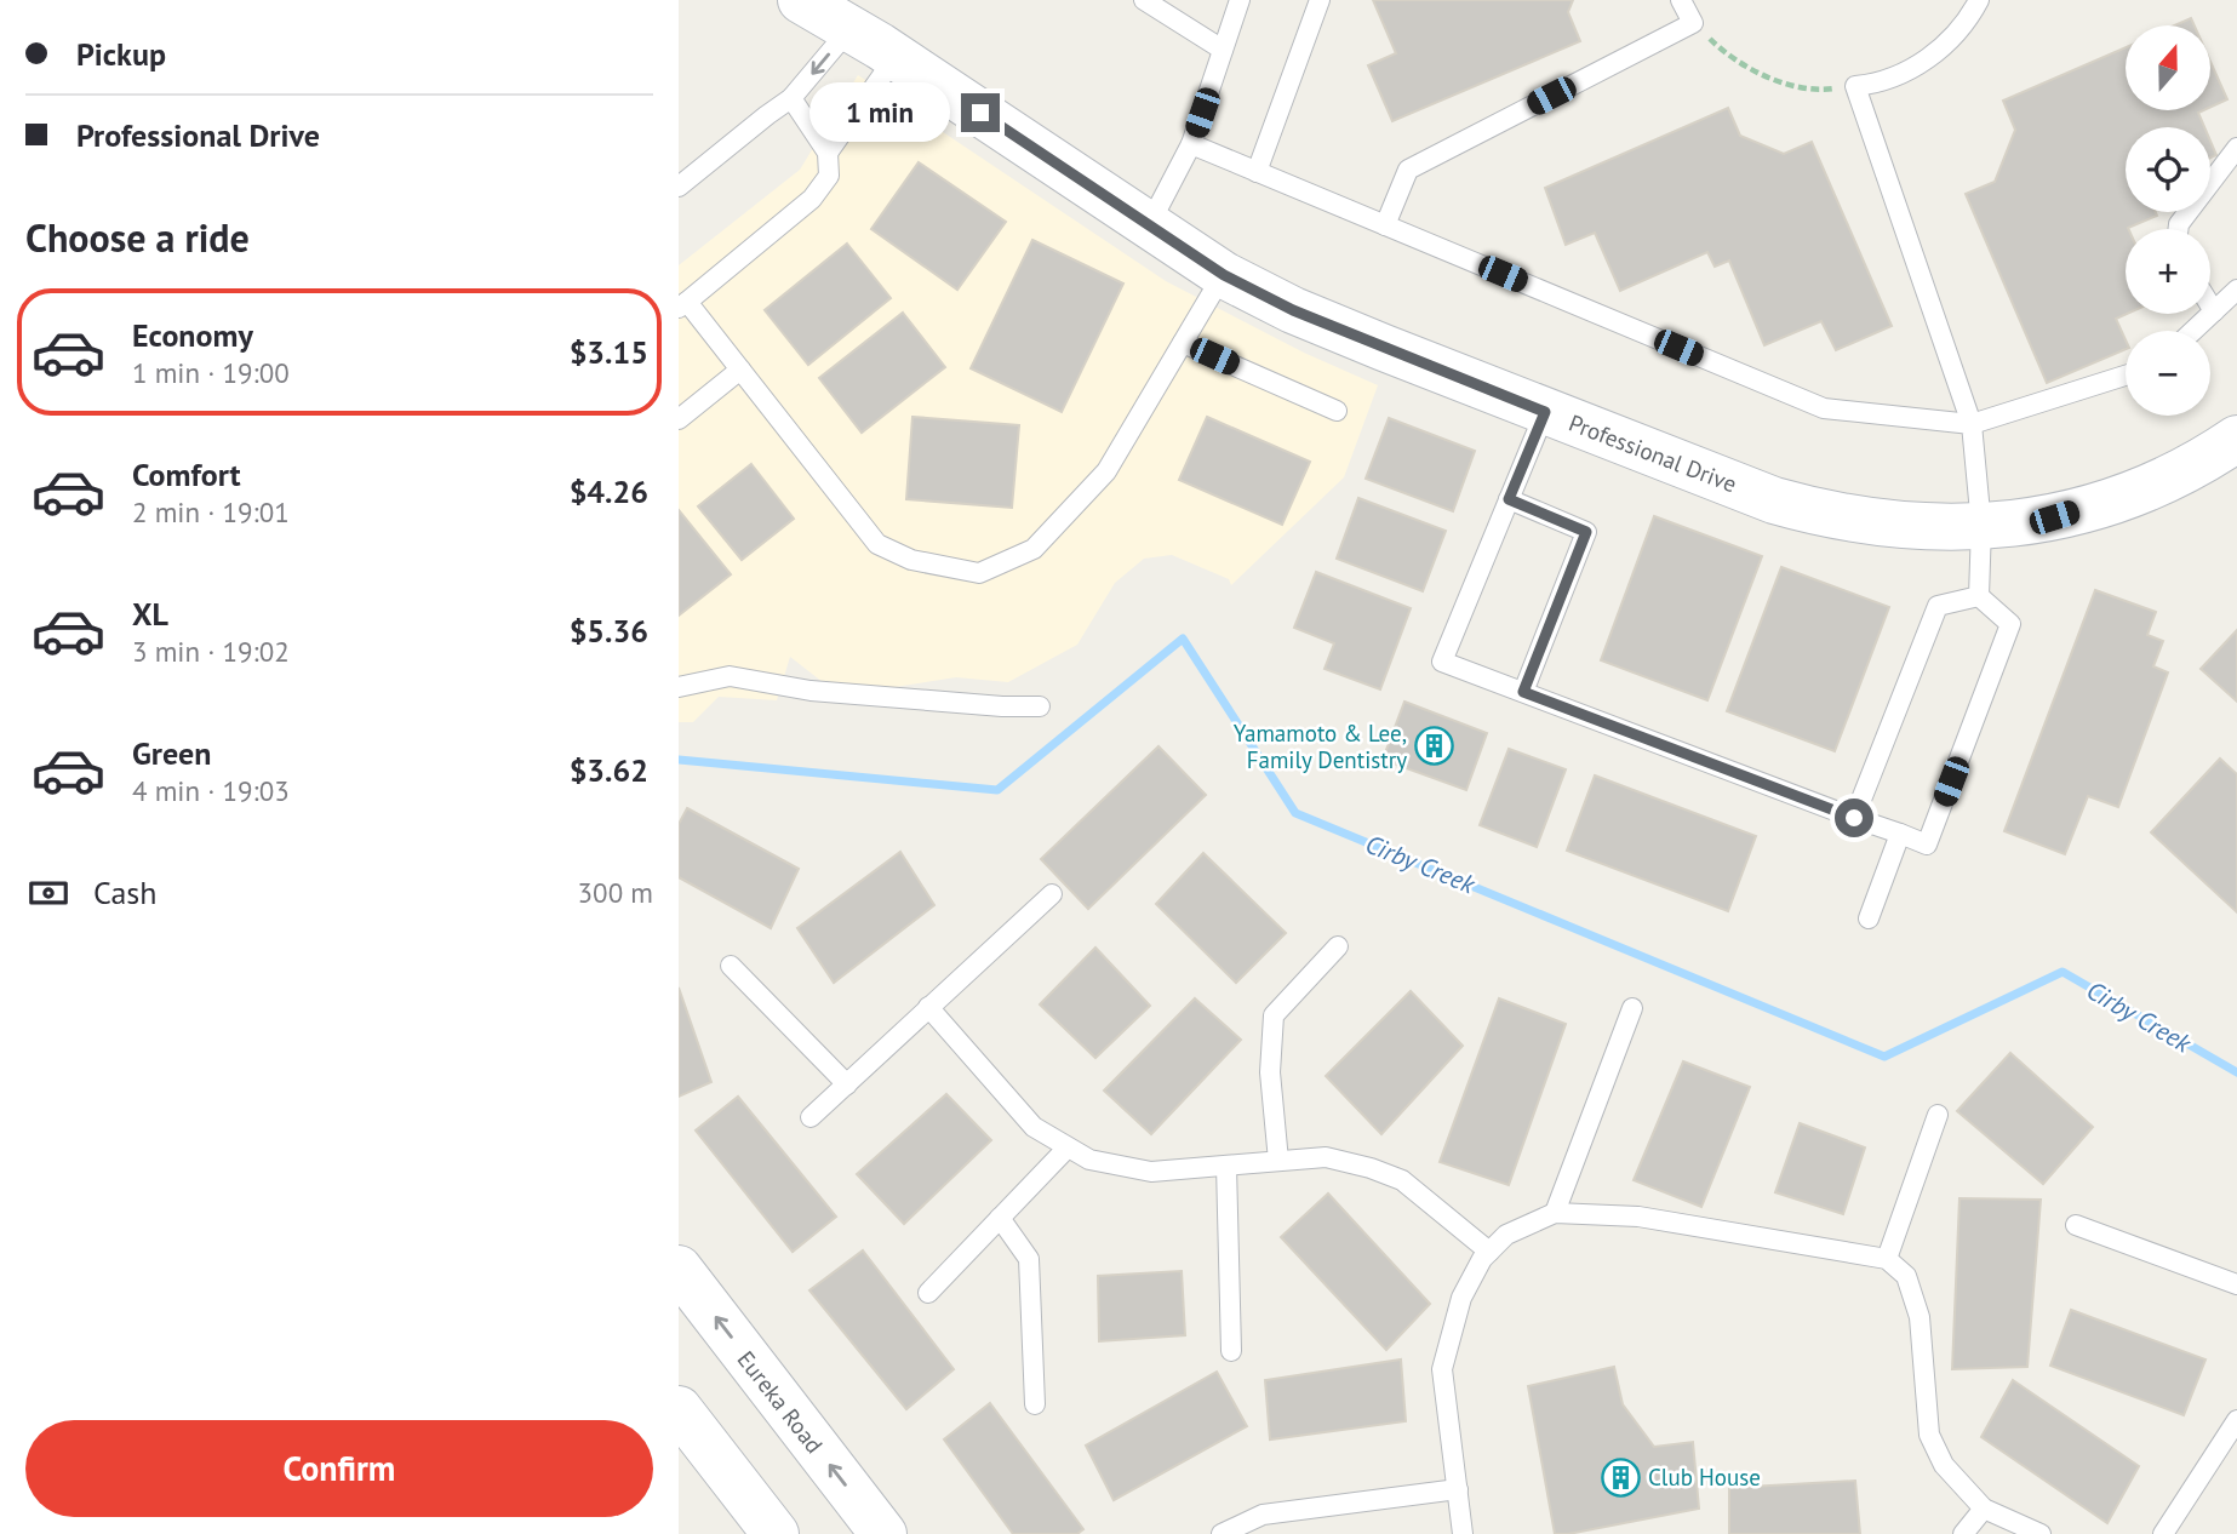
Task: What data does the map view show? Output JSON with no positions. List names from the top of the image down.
{
  "streets": {
    "street": ["Professional Drive", "Eureka Road"]
  },
  "water": ["Cirby Creek"],
  "places": {
    "building": ["Yamamoto & Lee, Family Dentistry", "Club House"]
  },
  "north": "top",
  "page": {
    "banner": ["Pickup", "Professional Drive"],
    "map_buttons": ["+", "−"],
    "bubble": "1 min",
    "heading": "Choose a ride",
    "list": [
      {
        "name": "Economy",
        "note": "1 min · 19:00",
        "value": "$3.15"
      },
      {
        "name": "Comfort",
        "note": "2 min · 19:01",
        "value": "$4.26"
      },
      {
        "name": "XL",
        "note": "3 min · 19:02",
        "value": "$5.36"
      },
      {
        "name": "Green",
        "note": "4 min · 19:03",
        "value": "$3.62"
      }
    ],
    "pay": ["Cash", "300 m"],
    "buttons": "Confirm"
  }
}
